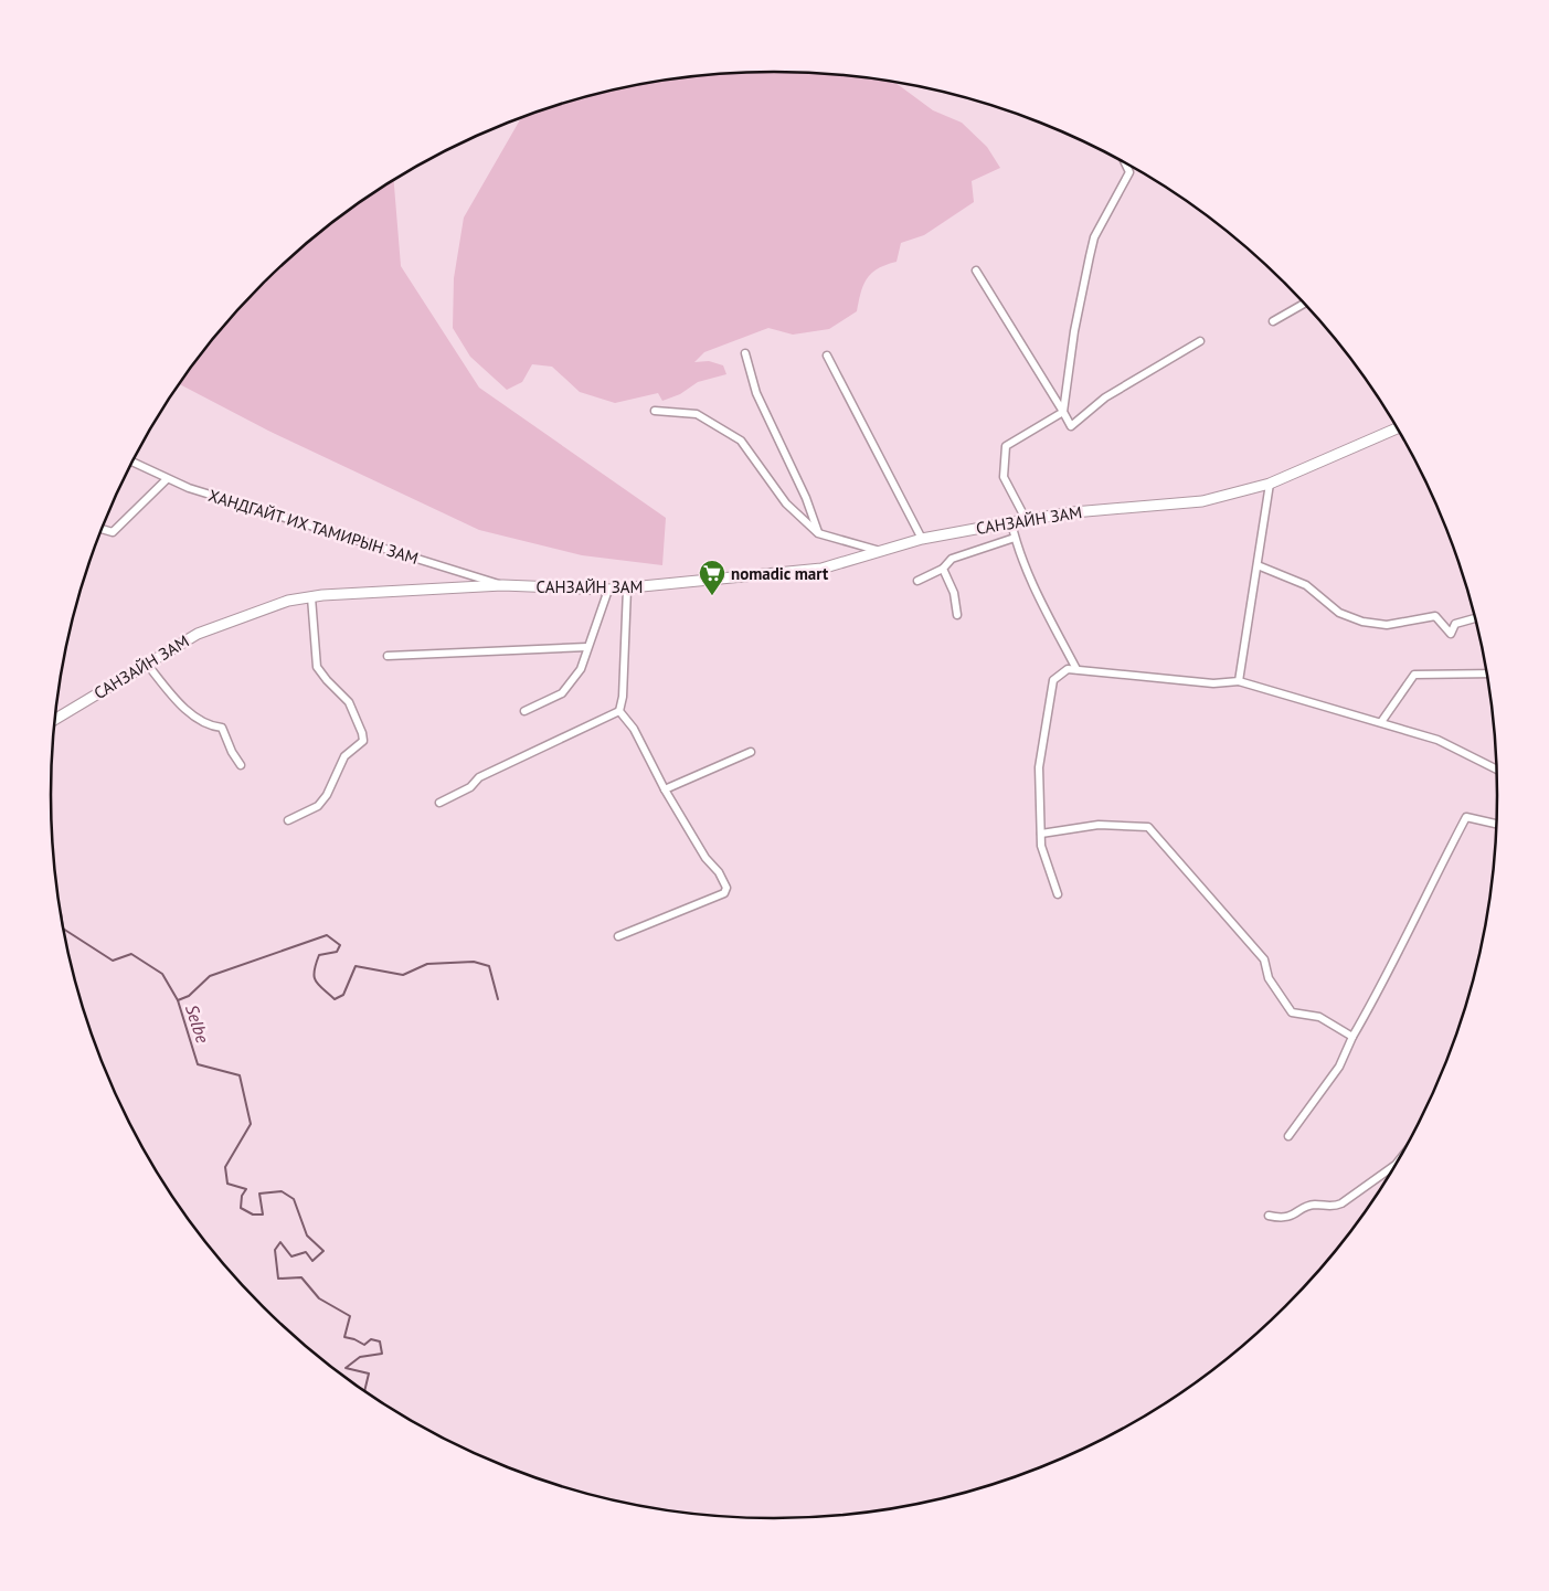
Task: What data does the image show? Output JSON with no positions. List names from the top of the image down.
{
  "streets": {
    "main road": ["САНЗАЙН ЗАМ"],
    "street": ["ХАНДГАЙТ ИХ ТАМИРЫН ЗАМ"]
  },
  "crossings": [
    ["САНЗАЙН ЗАМ", "ХАНДГАЙТ ИХ ТАМИРЫН ЗАМ"]
  ],
  "water": ["Selbe"],
  "places": {
    "supermarket": ["nomadic mart"]
  }
}
